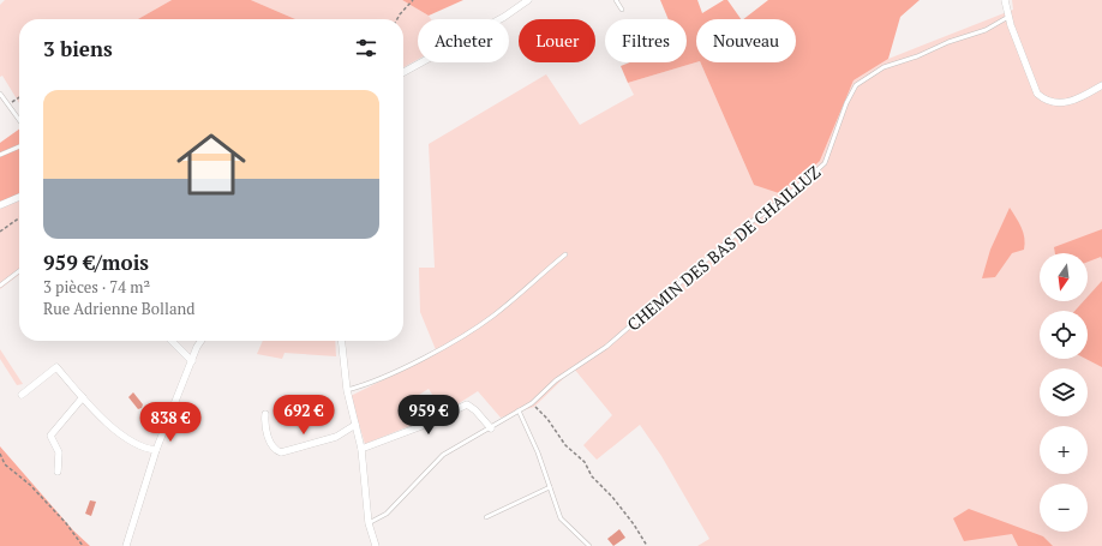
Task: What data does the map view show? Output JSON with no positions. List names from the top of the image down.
{
  "streets": {
    "lane": ["CHEMIN DES BAS DE CHAILLUZ"]
  },
  "north": "bottom",
  "page": {
    "chip": [
      "Acheter",
      "Louer",
      "Filtres",
      "Nouveau"
    ],
    "heading": "3 biens",
    "list": [
      {
        "name": "959 €/mois",
        "note": "3 pièces · 74 m² · Rue Adrienne Bolland"
      }
    ],
    "map_buttons": ["+", "−"],
    "price": ["692 €", "959 €", "838 €"]
  }
}
